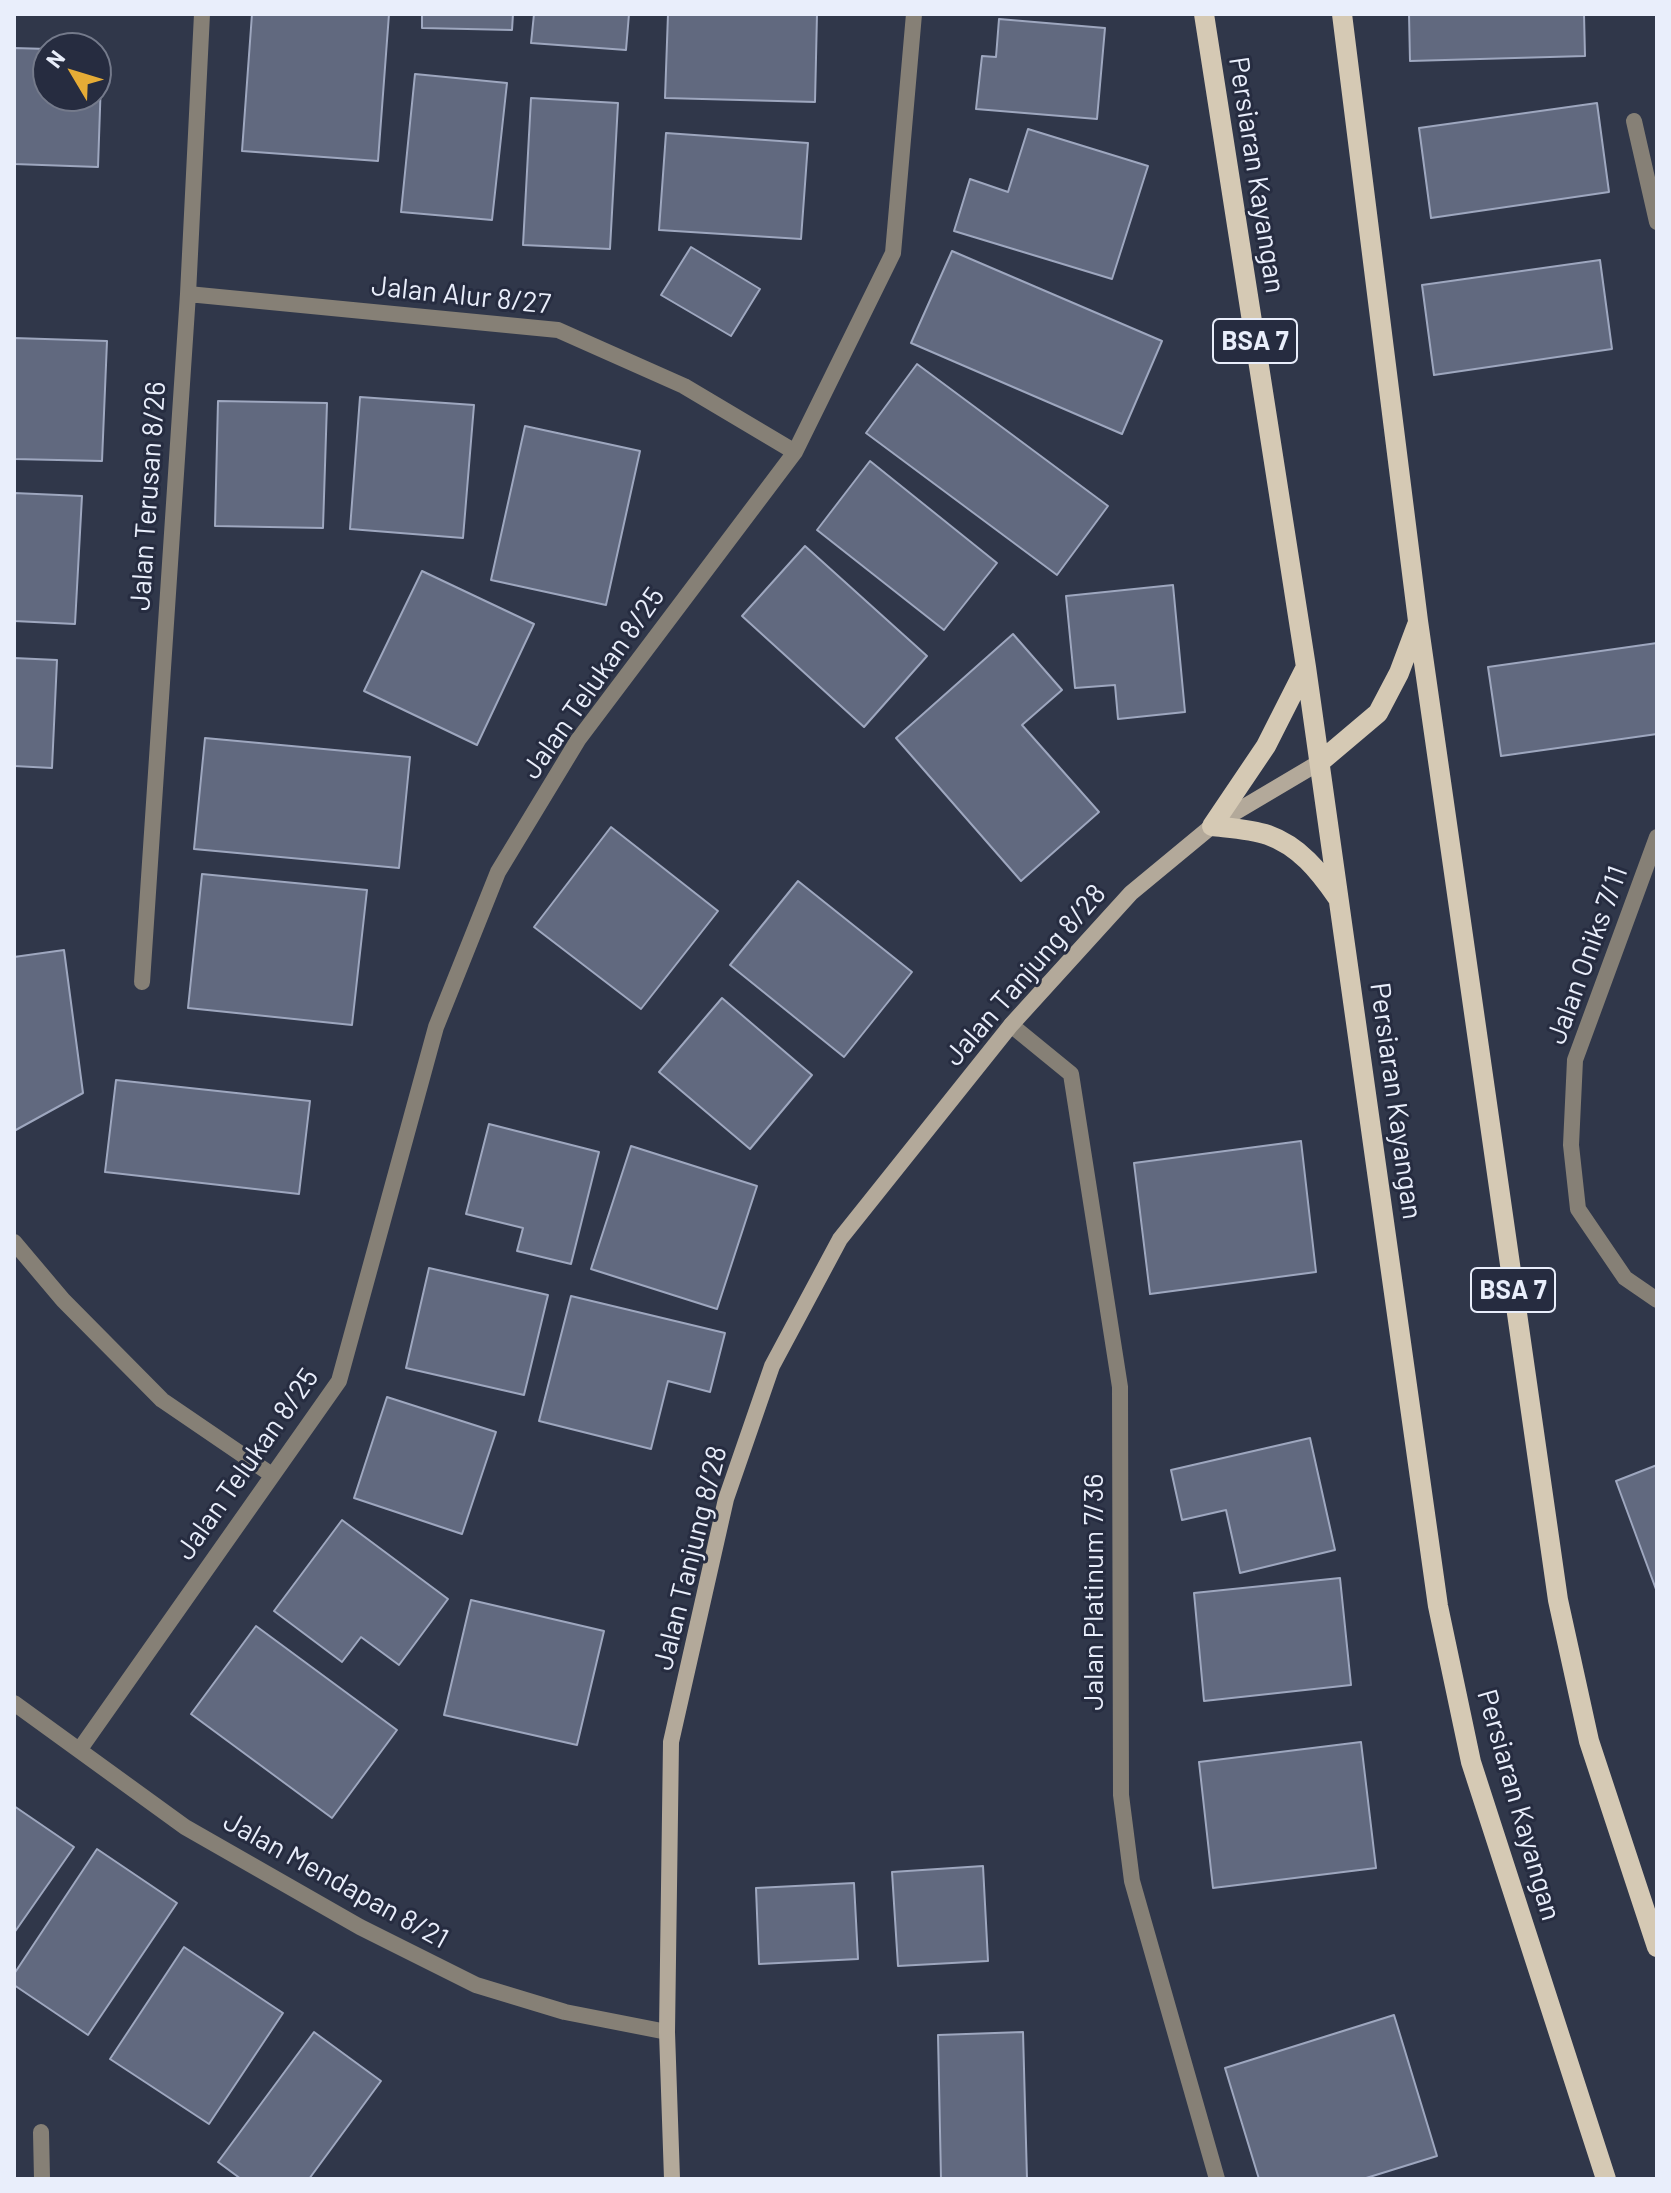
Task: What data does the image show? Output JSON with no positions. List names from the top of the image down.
{
  "streets": {
    "main road": ["Persiaran Kayangan", "BSA 7"],
    "street": [
      "Jalan Alur 8/27",
      "Jalan Terusan 8/26",
      "Jalan Telukan 8/25",
      "Jalan Oniks 7/11",
      "Jalan Tanjung 8/28",
      "Jalan Platinum 7/36",
      "Jalan Mendapan 8/21"
    ]
  },
  "crossings": [
    ["Persiaran Kayangan", "Jalan Tanjung 8/28"],
    ["Jalan Alur 8/27", "Jalan Terusan 8/26"],
    ["Jalan Alur 8/27", "Jalan Telukan 8/25"],
    ["Jalan Telukan 8/25", "Jalan Mendapan 8/21"],
    ["Jalan Tanjung 8/28", "Jalan Platinum 7/36"],
    ["Jalan Tanjung 8/28", "Jalan Mendapan 8/21"]
  ],
  "north": "top left"
}
